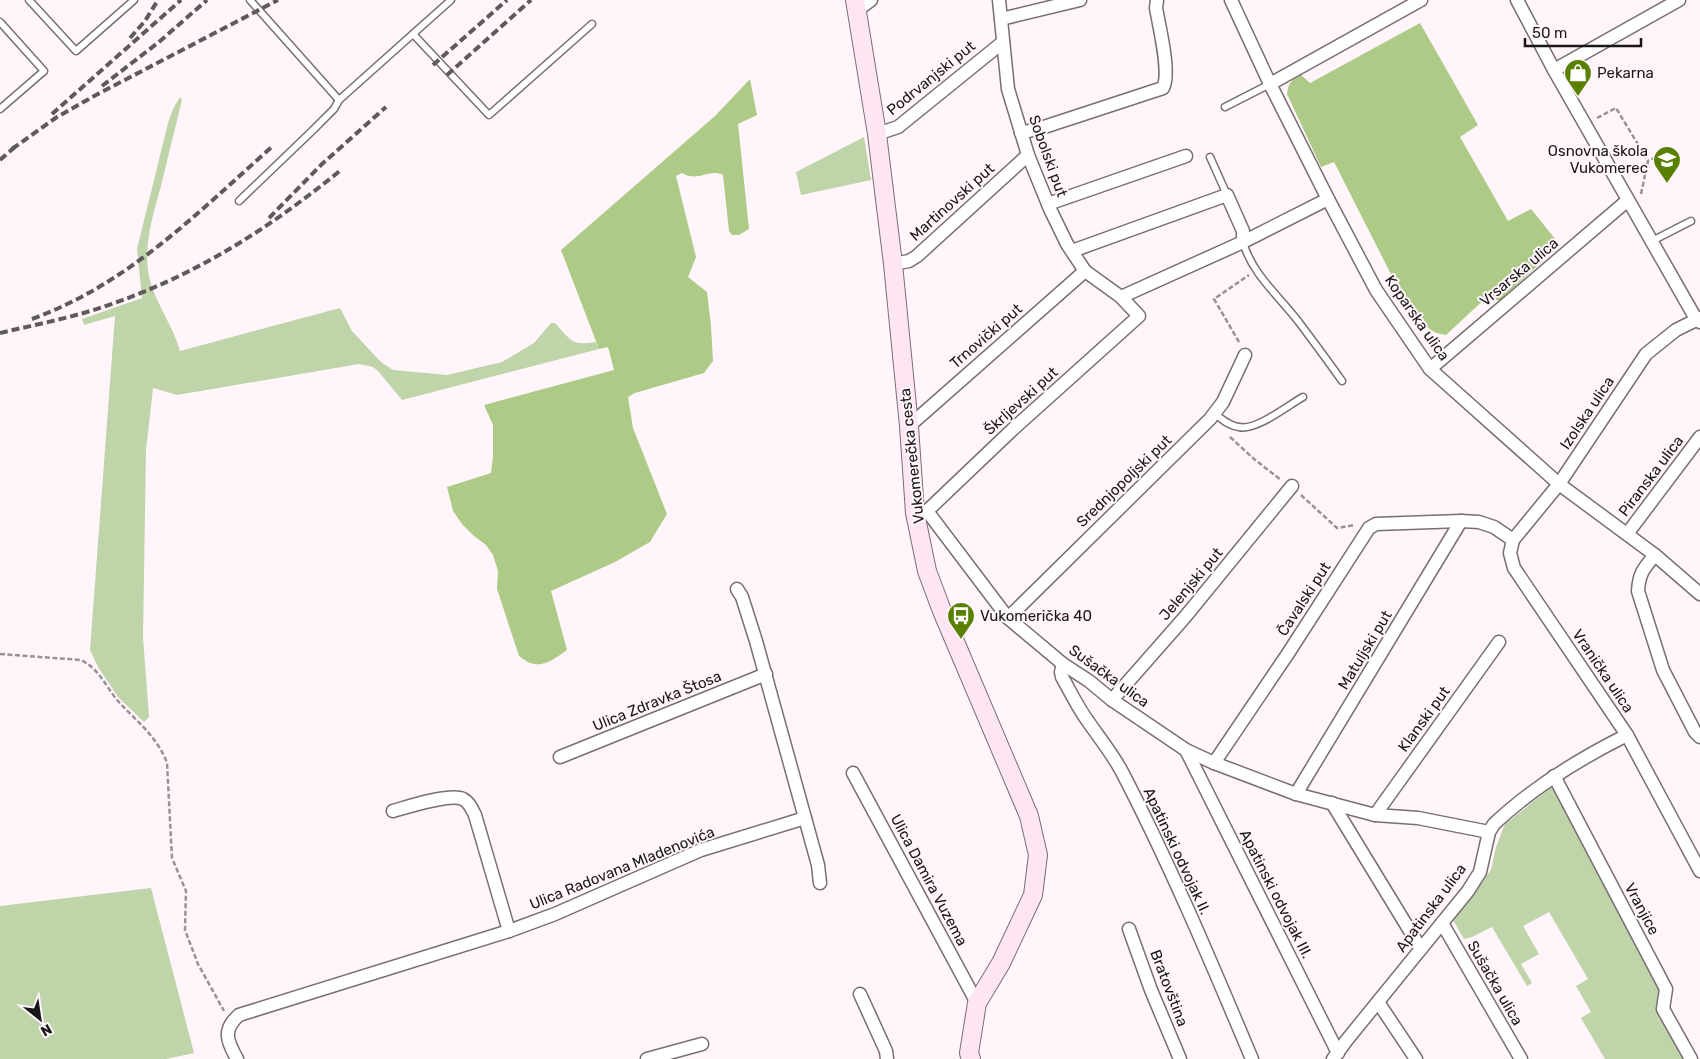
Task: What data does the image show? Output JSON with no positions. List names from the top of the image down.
{
  "streets": {
    "street": [
      "Podrvanjski put",
      "Sobolski put",
      "Martinovski put",
      "Vrsarska ulica",
      "Koparska ulica",
      "Trnovički put",
      "Škrljevski put",
      "Izolska ulica",
      "Vukomerečka cesta",
      "Piranska ulica",
      "Srednjopoljski put",
      "Jelenjski put",
      "Čavalski put",
      "Matuljski put",
      "Vranička ulica",
      "Sušačka ulica",
      "Ulica Zdravka Štosa",
      "Klanski put",
      "Apatinski odvojak II.",
      "Ulica Radovana Mladenovića",
      "Ulica Damira Vuzema",
      "Apatinski odvojak III.",
      "Apatinska ulica",
      "Vranjice",
      "Bratovština"
    ]
  },
  "crossings": [
    ["Podrvanjski put", "Sobolski put"],
    ["Podrvanjski put", "Vukomerečka cesta"],
    ["Sobolski put", "Martinovski put"],
    ["Sobolski put", "Trnovički put"],
    ["Sobolski put", "Škrljevski put"],
    ["Martinovski put", "Vukomerečka cesta"],
    ["Vrsarska ulica", "Koparska ulica"],
    ["Koparska ulica", "Izolska ulica"],
    ["Koparska ulica", "Piranska ulica"],
    ["Trnovički put", "Vukomerečka cesta"],
    ["Škrljevski put", "Vukomerečka cesta"],
    ["Škrljevski put", "Sušačka ulica"],
    ["Izolska ulica", "Vranička ulica"],
    ["Vukomerečka cesta", "Sušačka ulica"],
    ["Vukomerečka cesta", "Ulica Damira Vuzema"],
    ["Srednjopoljski put", "Sušačka ulica"],
    ["Jelenjski put", "Sušačka ulica"],
    ["Čavalski put", "Matuljski put"],
    ["Čavalski put", "Sušačka ulica"],
    ["Matuljski put", "Sušačka ulica"],
    ["Sušačka ulica", "Klanski put"],
    ["Sušačka ulica", "Apatinski odvojak II."],
    ["Sušačka ulica", "Apatinski odvojak III."],
    ["Sušačka ulica", "Apatinska ulica"],
    ["Apatinski odvojak III.", "Apatinska ulica"]
  ],
  "places": {
    "shop": ["Pekarna"],
    "school or university": ["Osnovna škola Vukomerec"],
    "bus stop": ["Vukomerička 40"]
  },
  "scale_bar": "50 m",
  "north": "bottom right"
}
